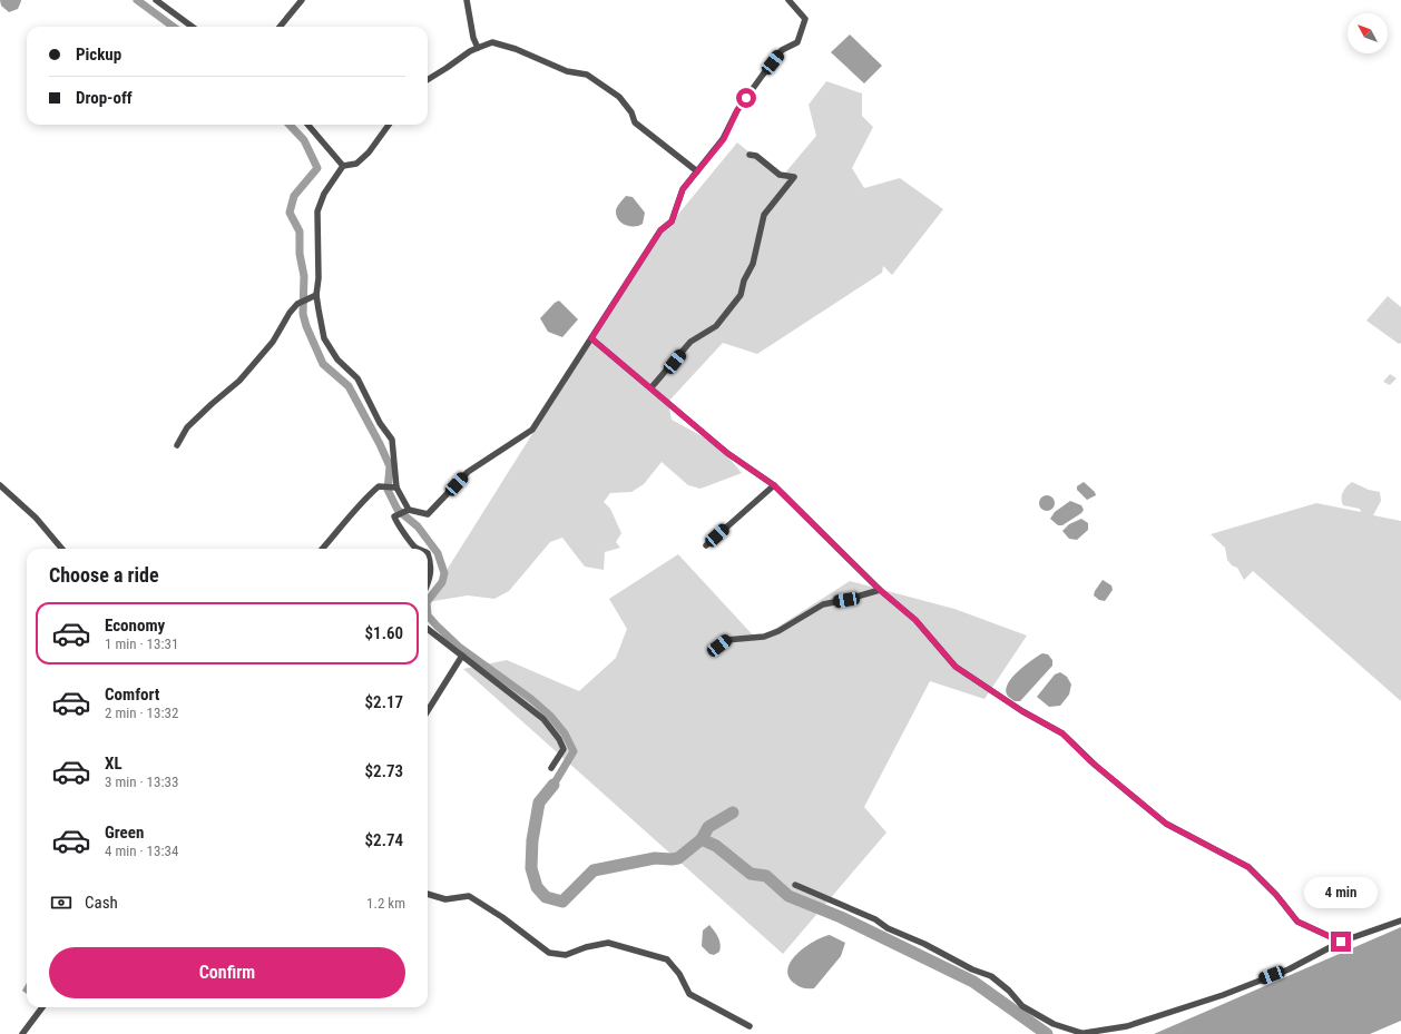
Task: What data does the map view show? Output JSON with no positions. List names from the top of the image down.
{
  "north": "top left",
  "page": {
    "banner": ["Pickup", "Drop-off"],
    "heading": "Choose a ride",
    "list": [
      {
        "name": "Economy",
        "note": "1 min · 13:31",
        "value": "$1.60"
      },
      {
        "name": "Comfort",
        "note": "2 min · 13:32",
        "value": "$2.17"
      },
      {
        "name": "XL",
        "note": "3 min · 13:33",
        "value": "$2.73"
      },
      {
        "name": "Green",
        "note": "4 min · 13:34",
        "value": "$2.74"
      }
    ],
    "bubble": "4 min",
    "pay": ["Cash", "1.2 km"],
    "buttons": "Confirm"
  }
}
